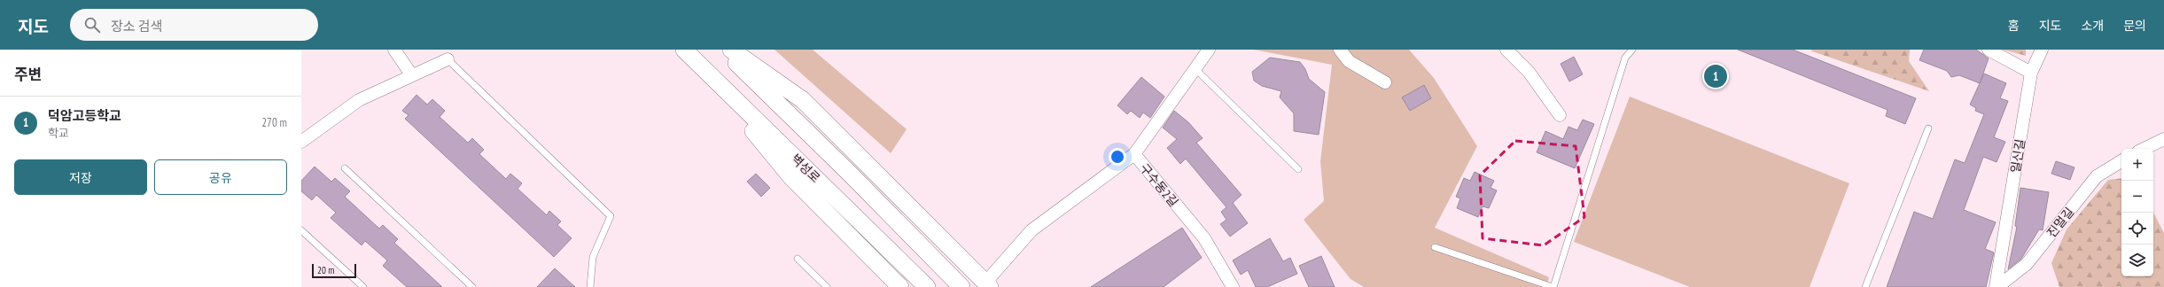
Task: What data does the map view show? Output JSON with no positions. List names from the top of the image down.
{
  "streets": {
    "main road": ["벽성로"],
    "street": ["일신길", "구수동2길", "진멀길"]
  },
  "crossings": [
    ["일신길", "진멀길"]
  ],
  "scale_bar": "20 m",
  "page": {
    "header": "지도",
    "search": "장소 검색",
    "nav": [
      "홈",
      "지도",
      "소개",
      "문의"
    ],
    "heading": "주변",
    "pins": "1",
    "list": [
      {
        "mark": "1",
        "name": "덕암고등학교",
        "note": "학교",
        "value": "270 m"
      }
    ],
    "buttons": ["저장", "공유"],
    "map_buttons": ["+", "−"],
    "scale": "20 m"
  }
}
